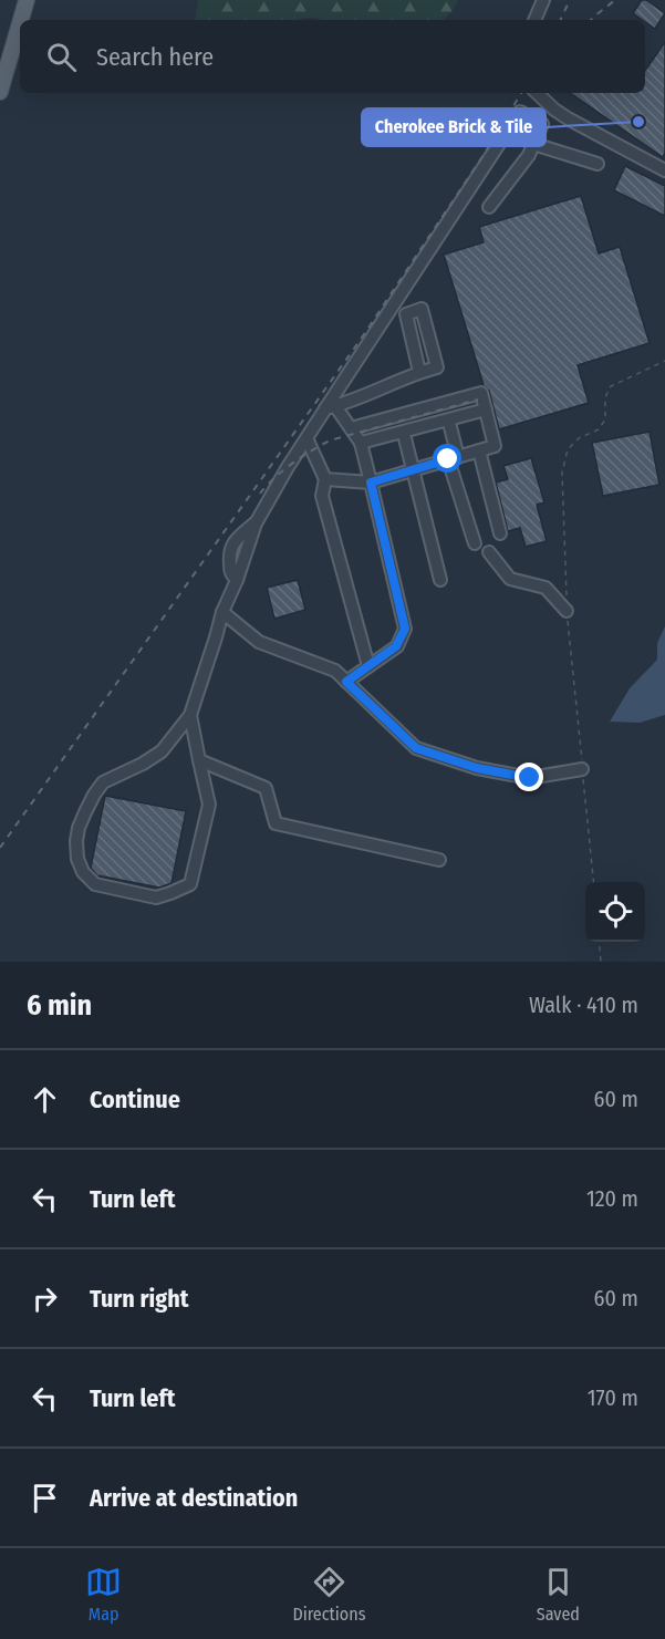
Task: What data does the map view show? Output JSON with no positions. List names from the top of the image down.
{
  "places": ["Cherokee Brick & Tile"],
  "page": {
    "search": "Search here",
    "heading": ["6 min", "Walk · 410 m"],
    "list": [
      ["Continue", "60 m"],
      ["Turn left", "120 m"],
      ["Turn right", "60 m"],
      ["Turn left", "170 m"],
      "Arrive at destination"
    ],
    "nav": ["Map", "Directions", "Saved"]
  }
}
